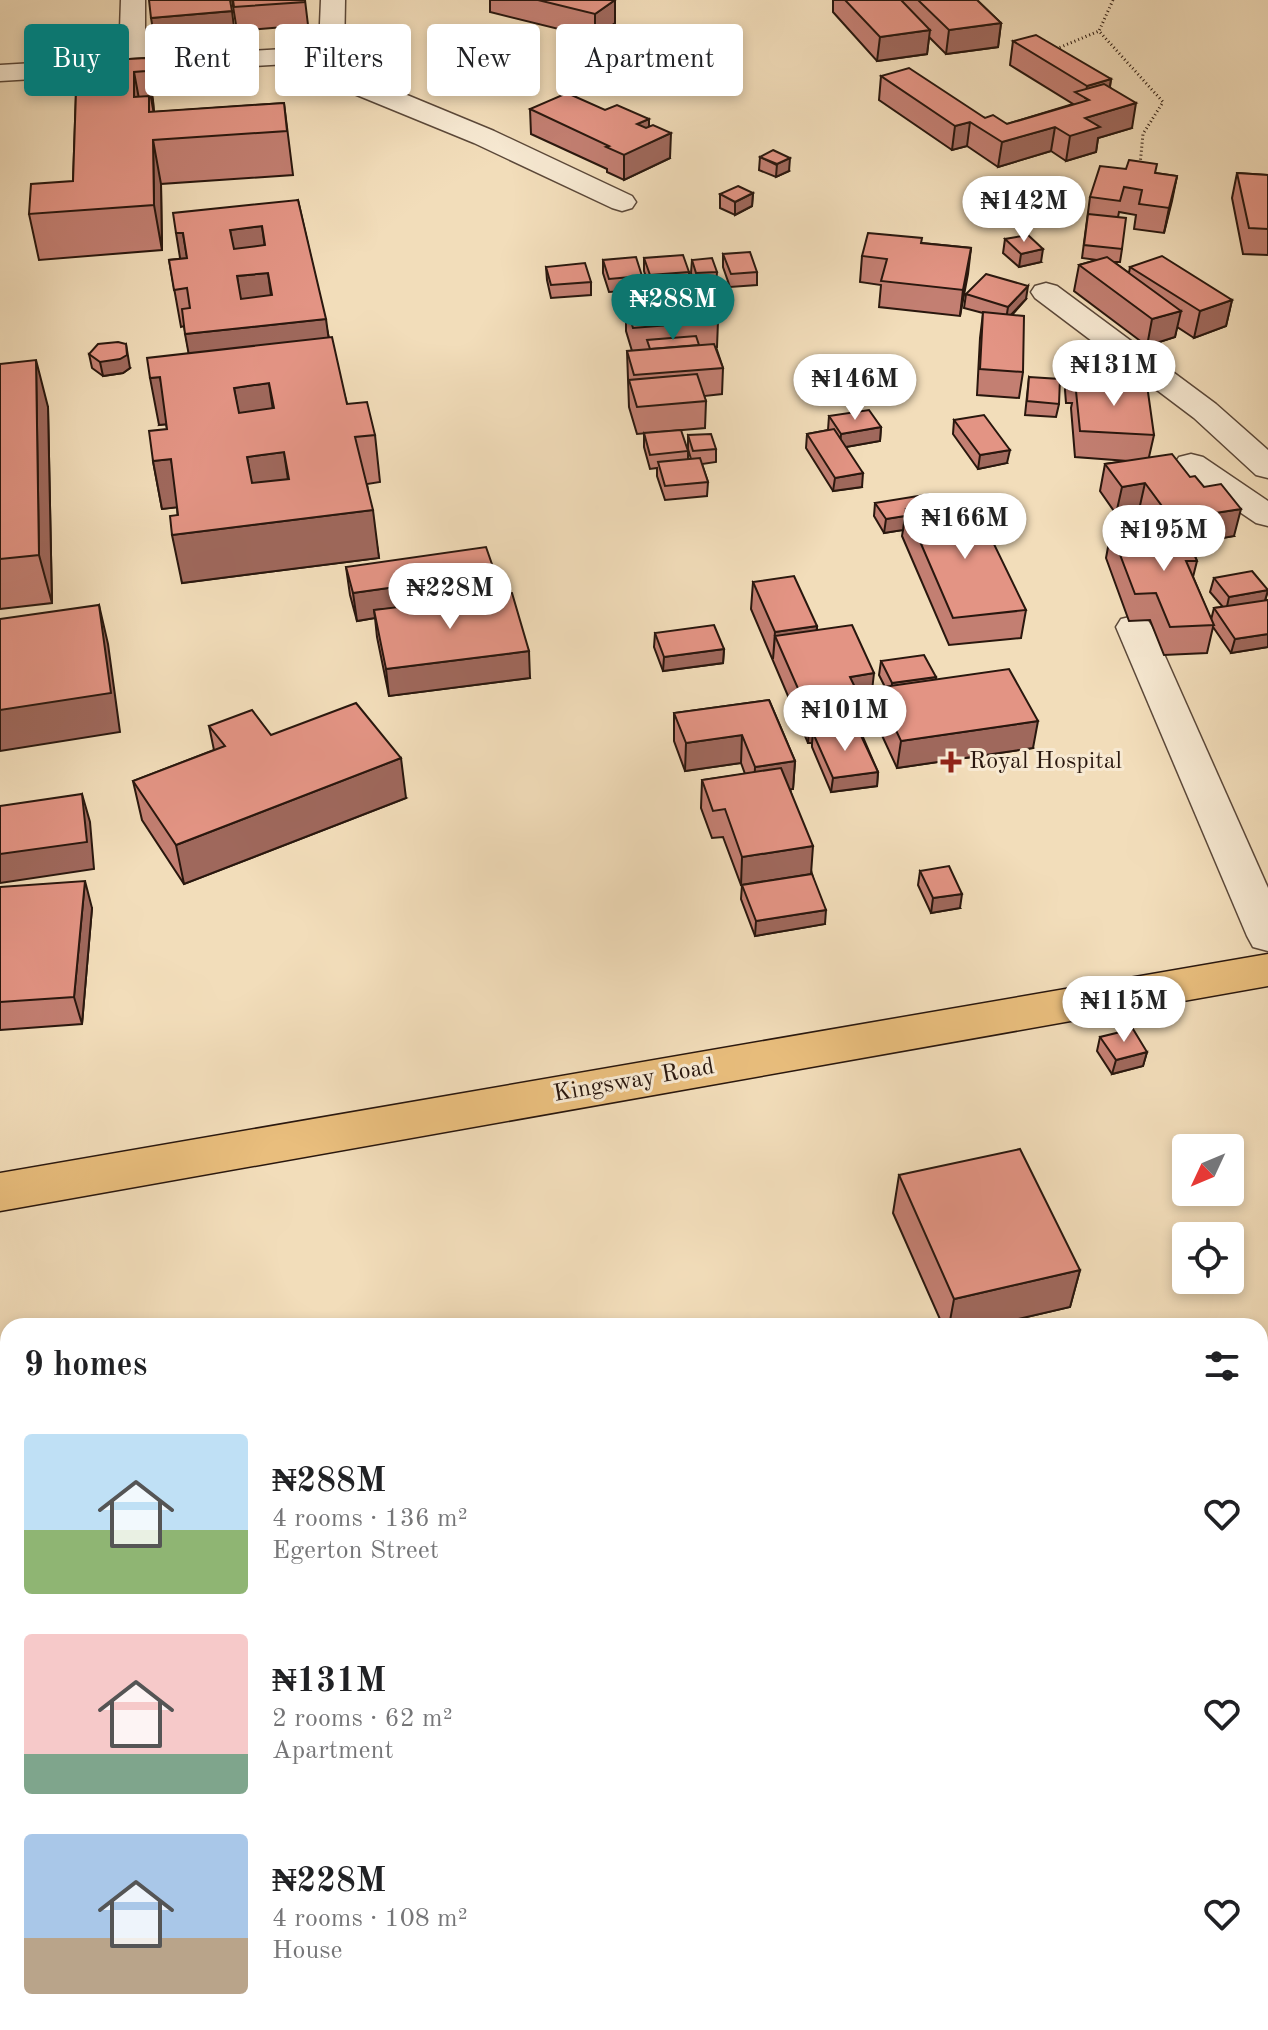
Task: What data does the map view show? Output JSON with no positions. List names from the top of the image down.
{
  "streets": {
    "main road": ["Kingsway Road"]
  },
  "places": {
    "health": ["Royal Hospital"]
  },
  "north": "bottom left",
  "page": {
    "chip": [
      "Buy",
      "Rent",
      "Filters",
      "New",
      "Apartment"
    ],
    "price": [
      "₦142M",
      "₦288M",
      "₦131M",
      "₦146M",
      "₦166M",
      "₦195M",
      "₦228M",
      "₦101M",
      "₦115M"
    ],
    "heading": "9 homes",
    "list": [
      {
        "name": "₦288M",
        "note": "4 rooms · 136 m² · Egerton Street"
      },
      {
        "name": "₦131M",
        "note": "2 rooms · 62 m² · Apartment"
      },
      {
        "name": "₦228M",
        "note": "4 rooms · 108 m² · House"
      }
    ]
  }
}
